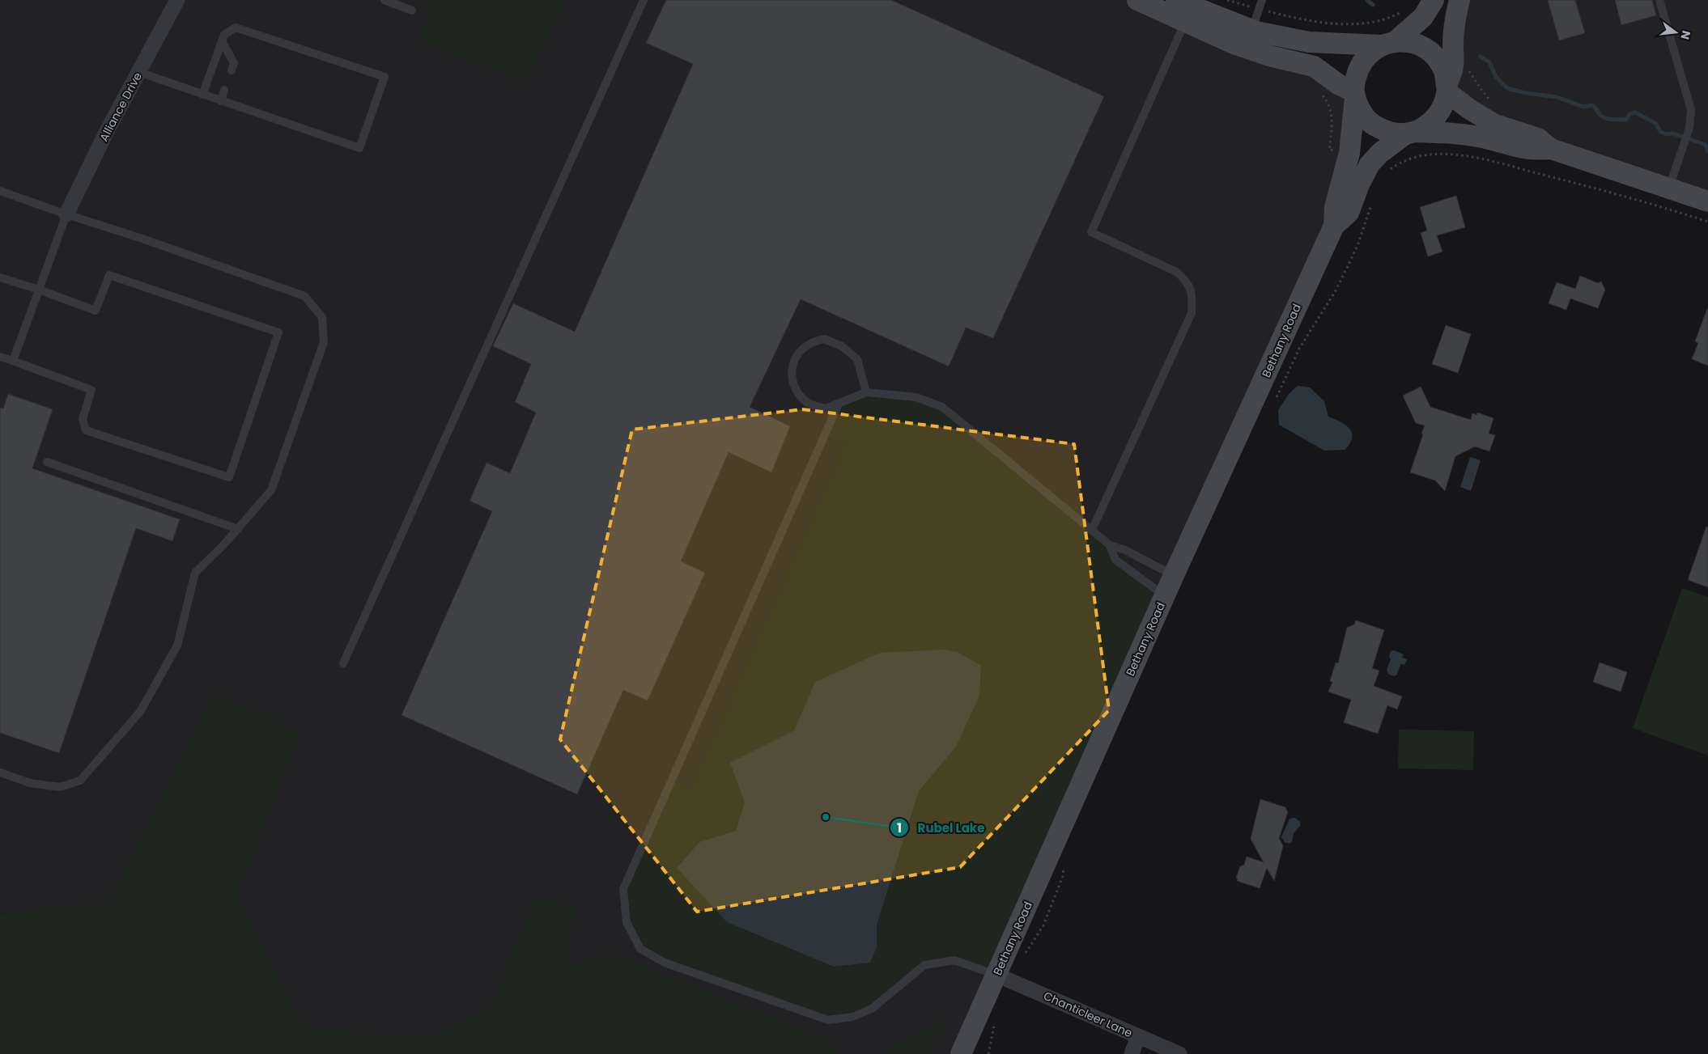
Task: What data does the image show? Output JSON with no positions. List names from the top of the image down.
{
  "streets": {
    "main road": ["Bethany Road"],
    "street": ["Alliance Drive", "Chanticleer Lane"]
  },
  "crossings": [
    ["Bethany Road", "Chanticleer Lane"]
  ],
  "places": ["Rubel Lake"],
  "north": "right"
}
